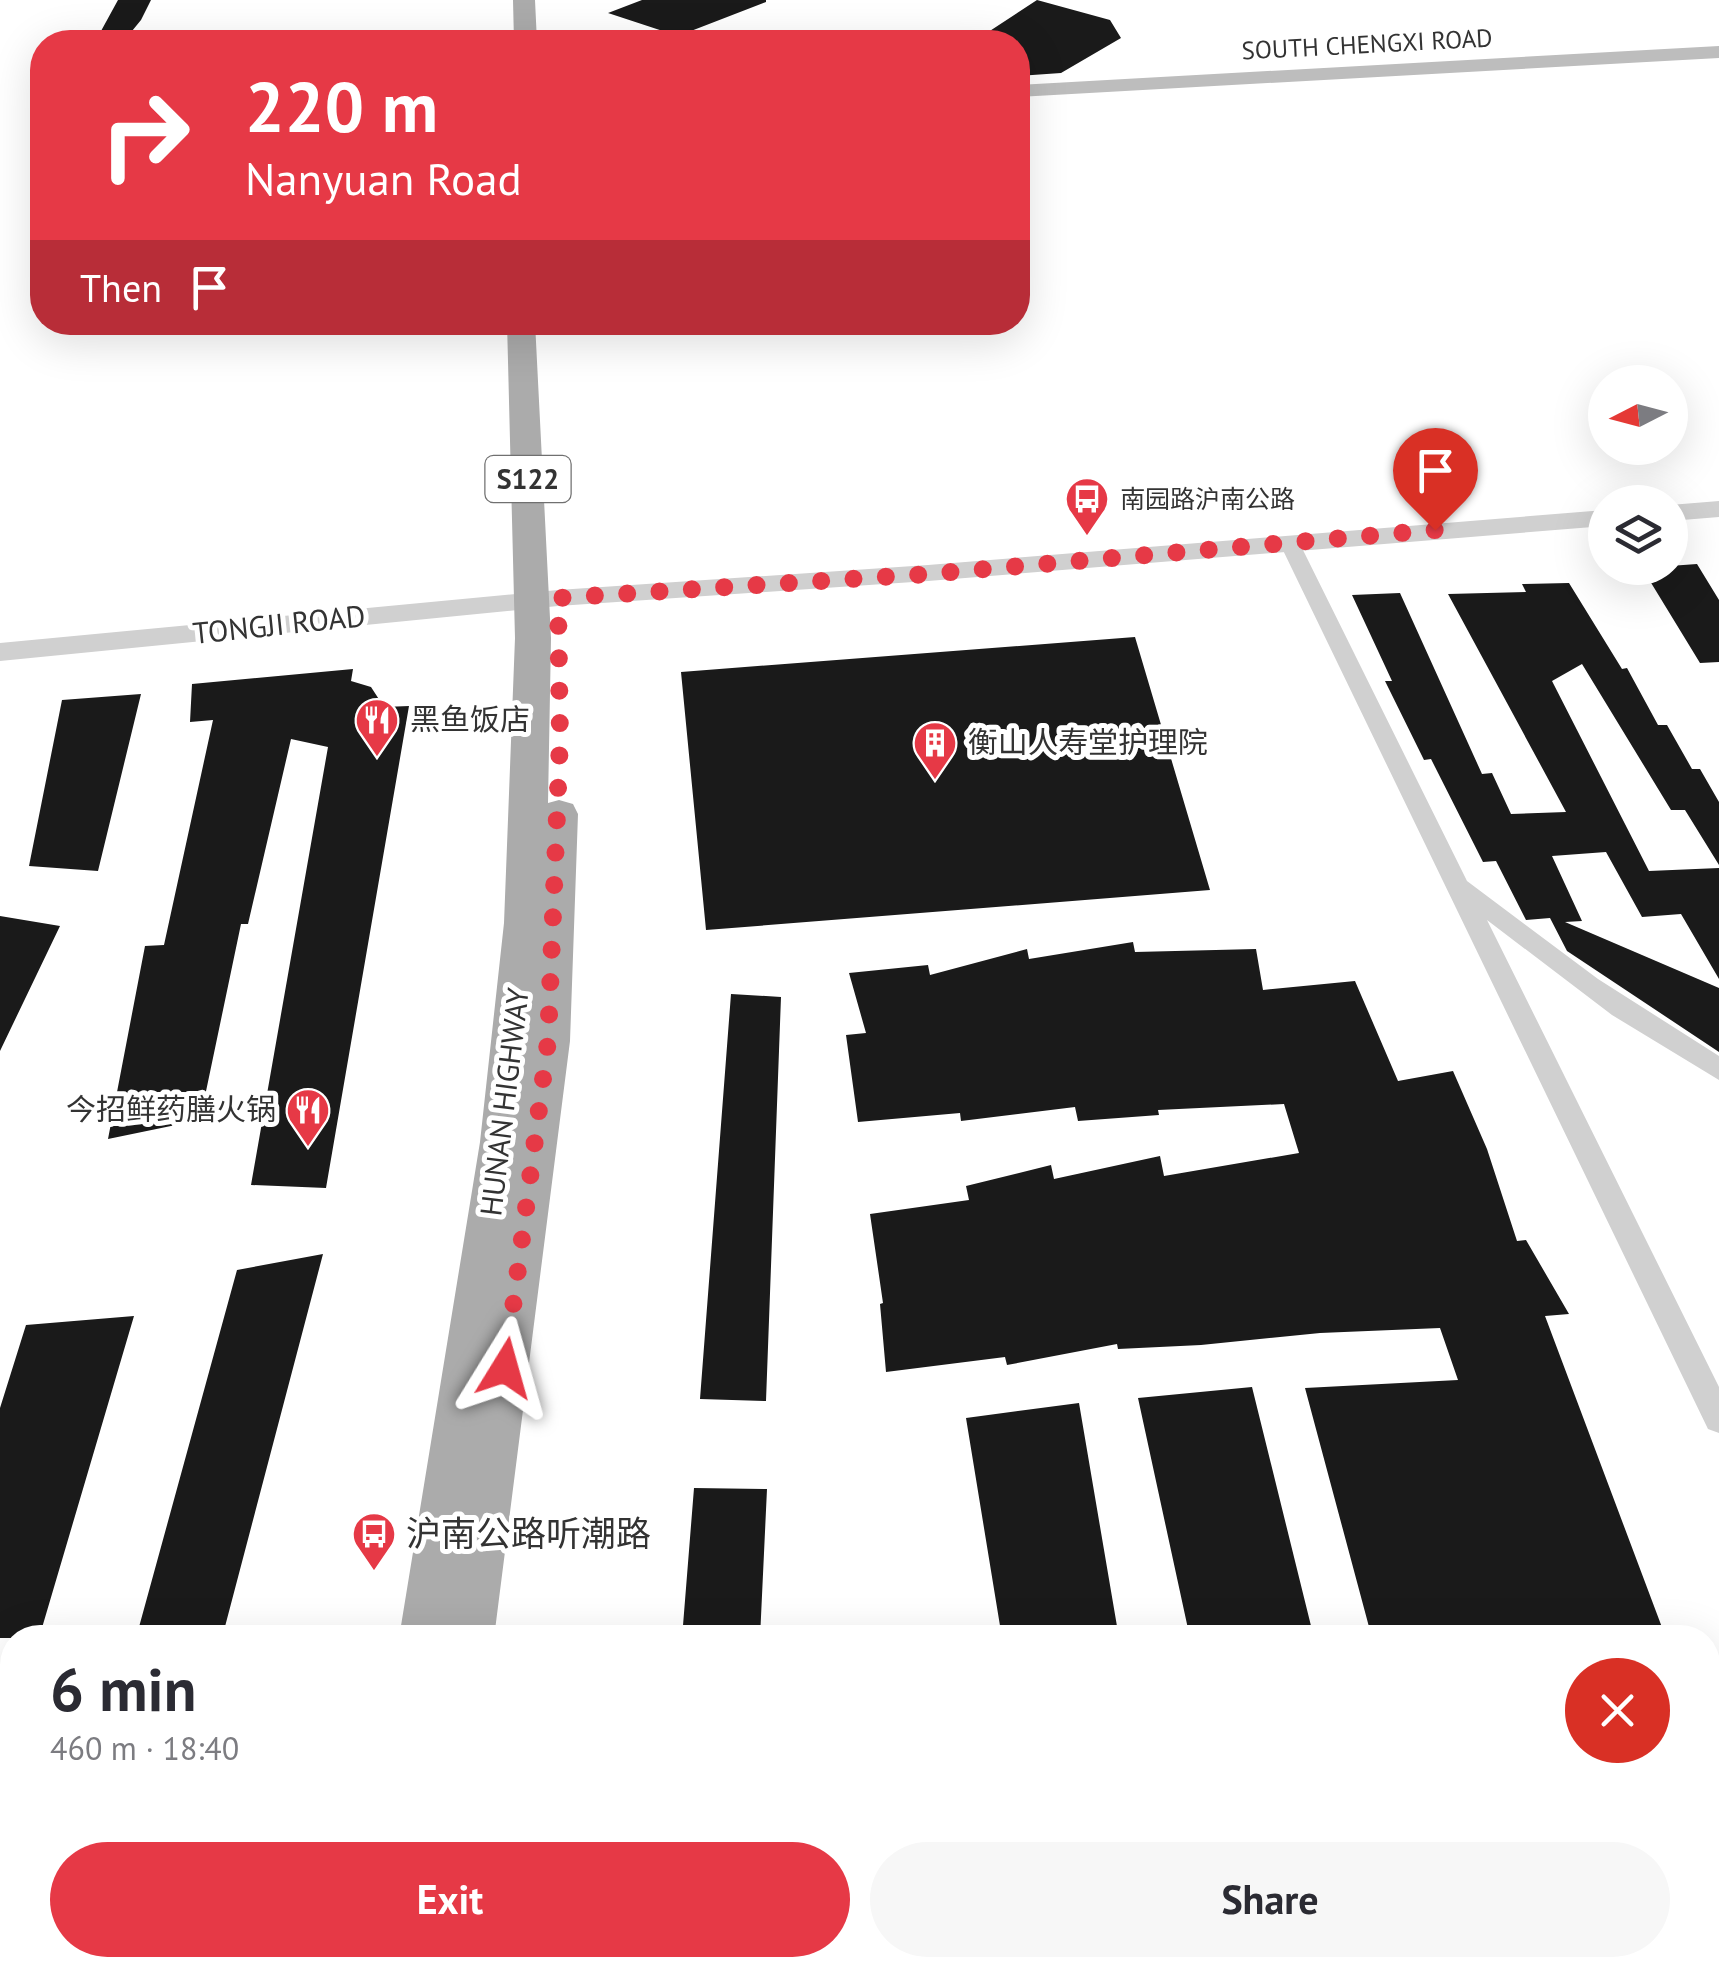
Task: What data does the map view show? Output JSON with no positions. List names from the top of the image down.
{
  "streets": {
    "main road": ["SOUTH CHENGXI ROAD", "S122", "HUNAN HIGHWAY"],
    "street": ["TONGJI ROAD"]
  },
  "crossings": [
    ["TONGJI ROAD", "HUNAN HIGHWAY"]
  ],
  "places": {
    "bus stop": ["南园路沪南公路", "沪南公路听潮路"],
    "restaurant": ["黑鱼饭店", "今招鲜药膳火锅"],
    "building": ["衡山人寿堂护理院"]
  },
  "north": "left",
  "page": {
    "turn": ["220 m", "Nanyuan Road"],
    "then": "Then",
    "heading": ["6 min", "460 m · 18:40"],
    "buttons": ["Exit", "Share"]
  }
}
